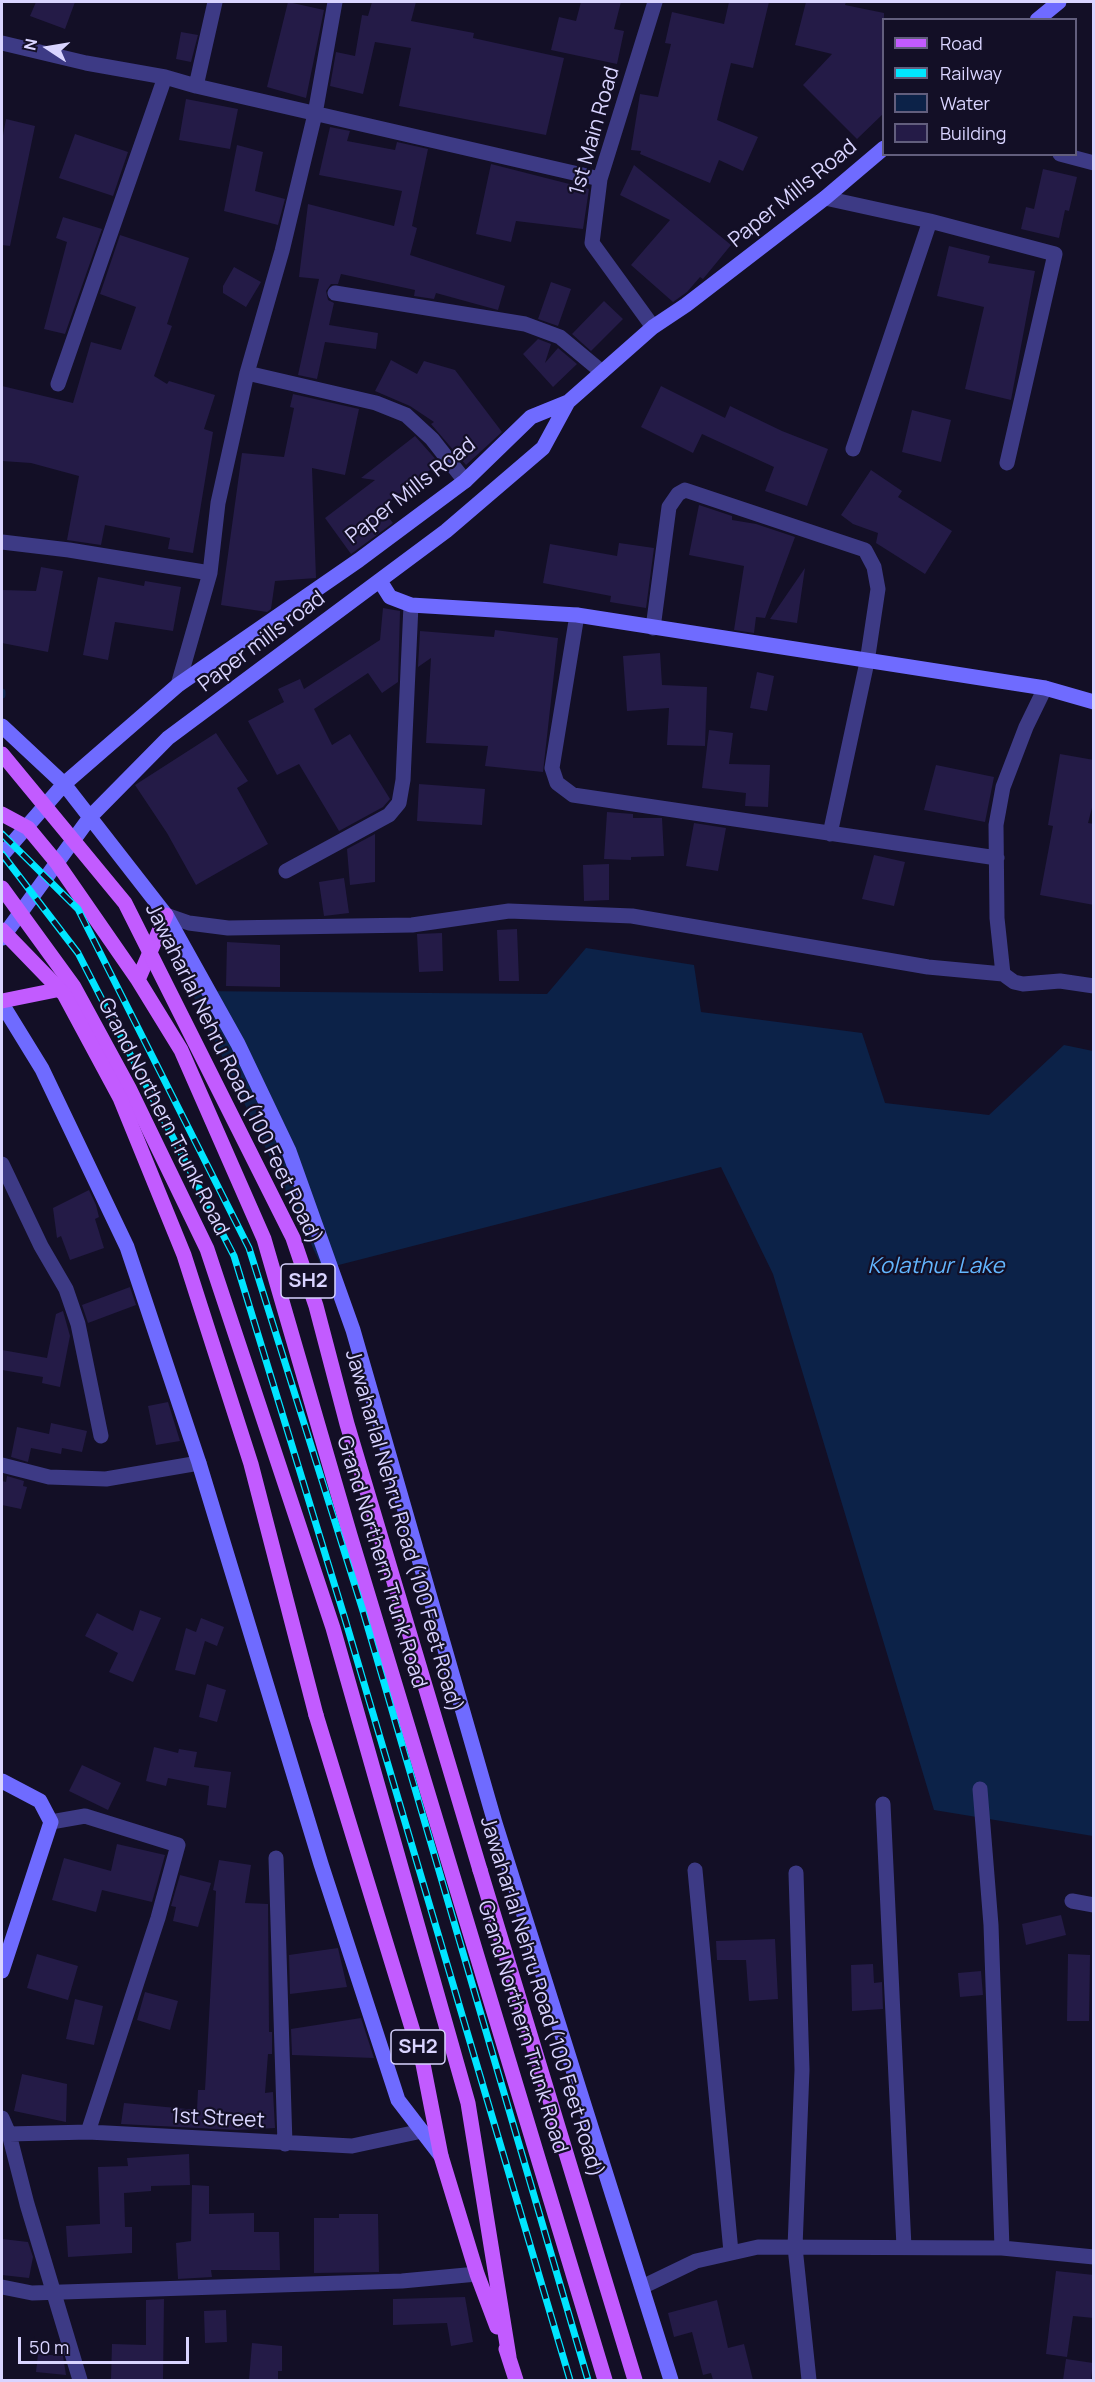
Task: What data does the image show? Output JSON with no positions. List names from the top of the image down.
{
  "streets": {
    "main road": ["Jawaharlal Nehru Road (100 Feet Road)", "Grand Northern Trunk Road", "SH2"],
    "street": [
      "1st Main Road",
      "Paper Mills Road",
      "Paper mills road",
      "1st Street"
    ]
  },
  "crossings": [
    ["1st Main Road", "Paper Mills Road"],
    ["Paper Mills Road", "Paper mills road"],
    ["Paper Mills Road", "Grand Northern Trunk Road"],
    ["Paper mills road", "Grand Northern Trunk Road"],
    ["Grand Northern Trunk Road", "SH2"]
  ],
  "water": ["Kolathur Lake"],
  "legend": [
    "Road",
    "Railway",
    "Water",
    "Building"
  ],
  "scale_bar": "50 m",
  "north": "left"
}
